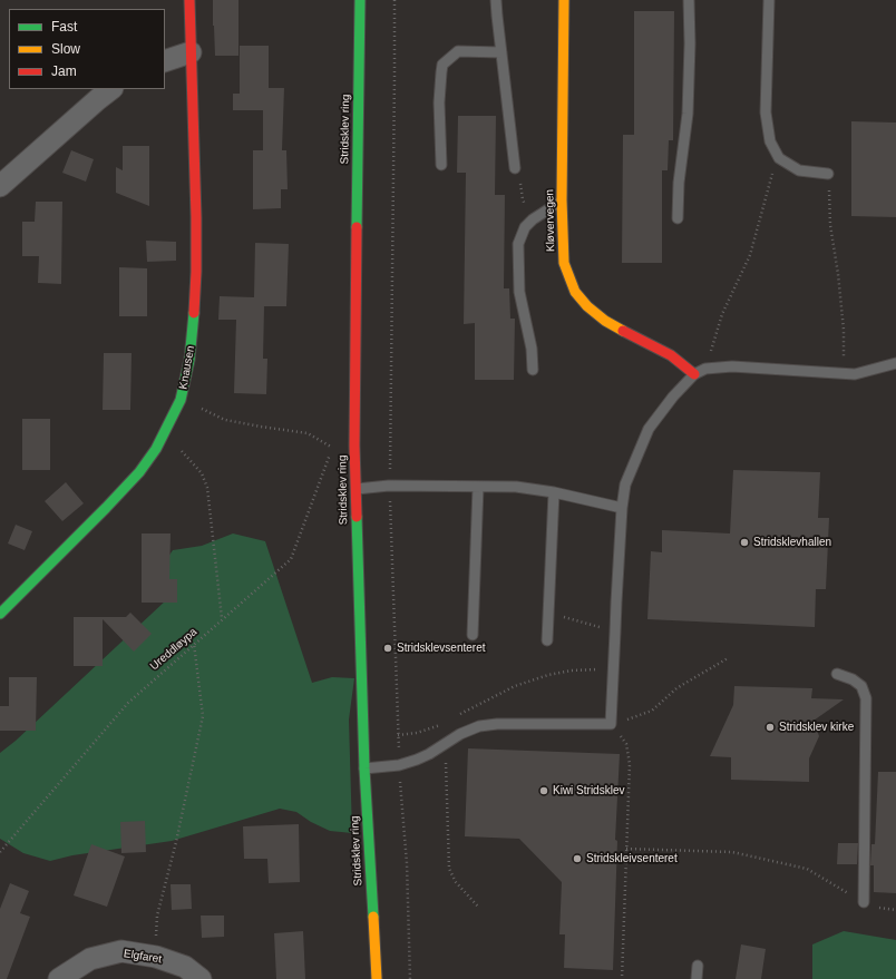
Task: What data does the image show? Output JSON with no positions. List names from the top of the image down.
{
  "streets": {
    "street": [
      "Stridsklev ring",
      "Kløvervegen",
      "Knausen",
      "Elgfaret"
    ],
    "path": ["Ureddløypa"]
  },
  "crossings": [
    ["Knausen", "Ureddløypa"]
  ],
  "places": [
    "Stridsklevhallen",
    "Stridsklevsenteret",
    "Stridsklev kirke",
    "Kiwi Stridsklev",
    "Stridskleivsenteret"
  ],
  "legend": ["Fast", "Slow", "Jam"]
}
